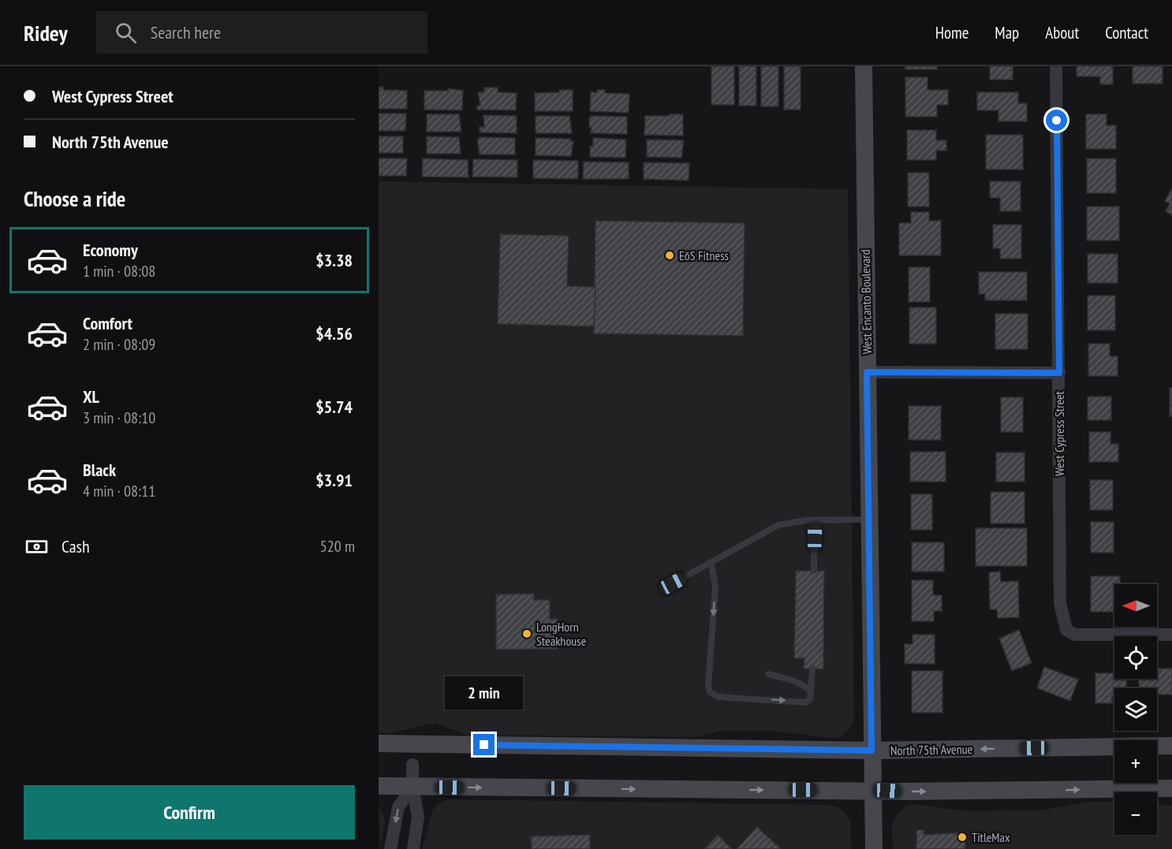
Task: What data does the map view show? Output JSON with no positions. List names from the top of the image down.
{
  "streets": {
    "main road": ["West Encanto Boulevard", "North 75th Avenue"],
    "street": ["West Cypress Street"]
  },
  "crossings": [
    ["West Encanto Boulevard", "North 75th Avenue"]
  ],
  "places": ["EōS Fitness", "LongHorn Steakhouse", "TitleMax"],
  "north": "left",
  "page": {
    "header": "Ridey",
    "search": "Search here",
    "nav": [
      "Home",
      "Map",
      "About",
      "Contact"
    ],
    "banner": ["West Cypress Street", "North 75th Avenue"],
    "heading": "Choose a ride",
    "list": [
      {
        "name": "Economy",
        "note": "1 min · 08:08",
        "value": "$3.38"
      },
      {
        "name": "Comfort",
        "note": "2 min · 08:09",
        "value": "$4.56"
      },
      {
        "name": "XL",
        "note": "3 min · 08:10",
        "value": "$5.74"
      },
      {
        "name": "Black",
        "note": "4 min · 08:11",
        "value": "$3.91"
      }
    ],
    "pay": ["Cash", "520 m"],
    "map_buttons": ["+", "−"],
    "bubble": "2 min",
    "buttons": "Confirm"
  }
}
